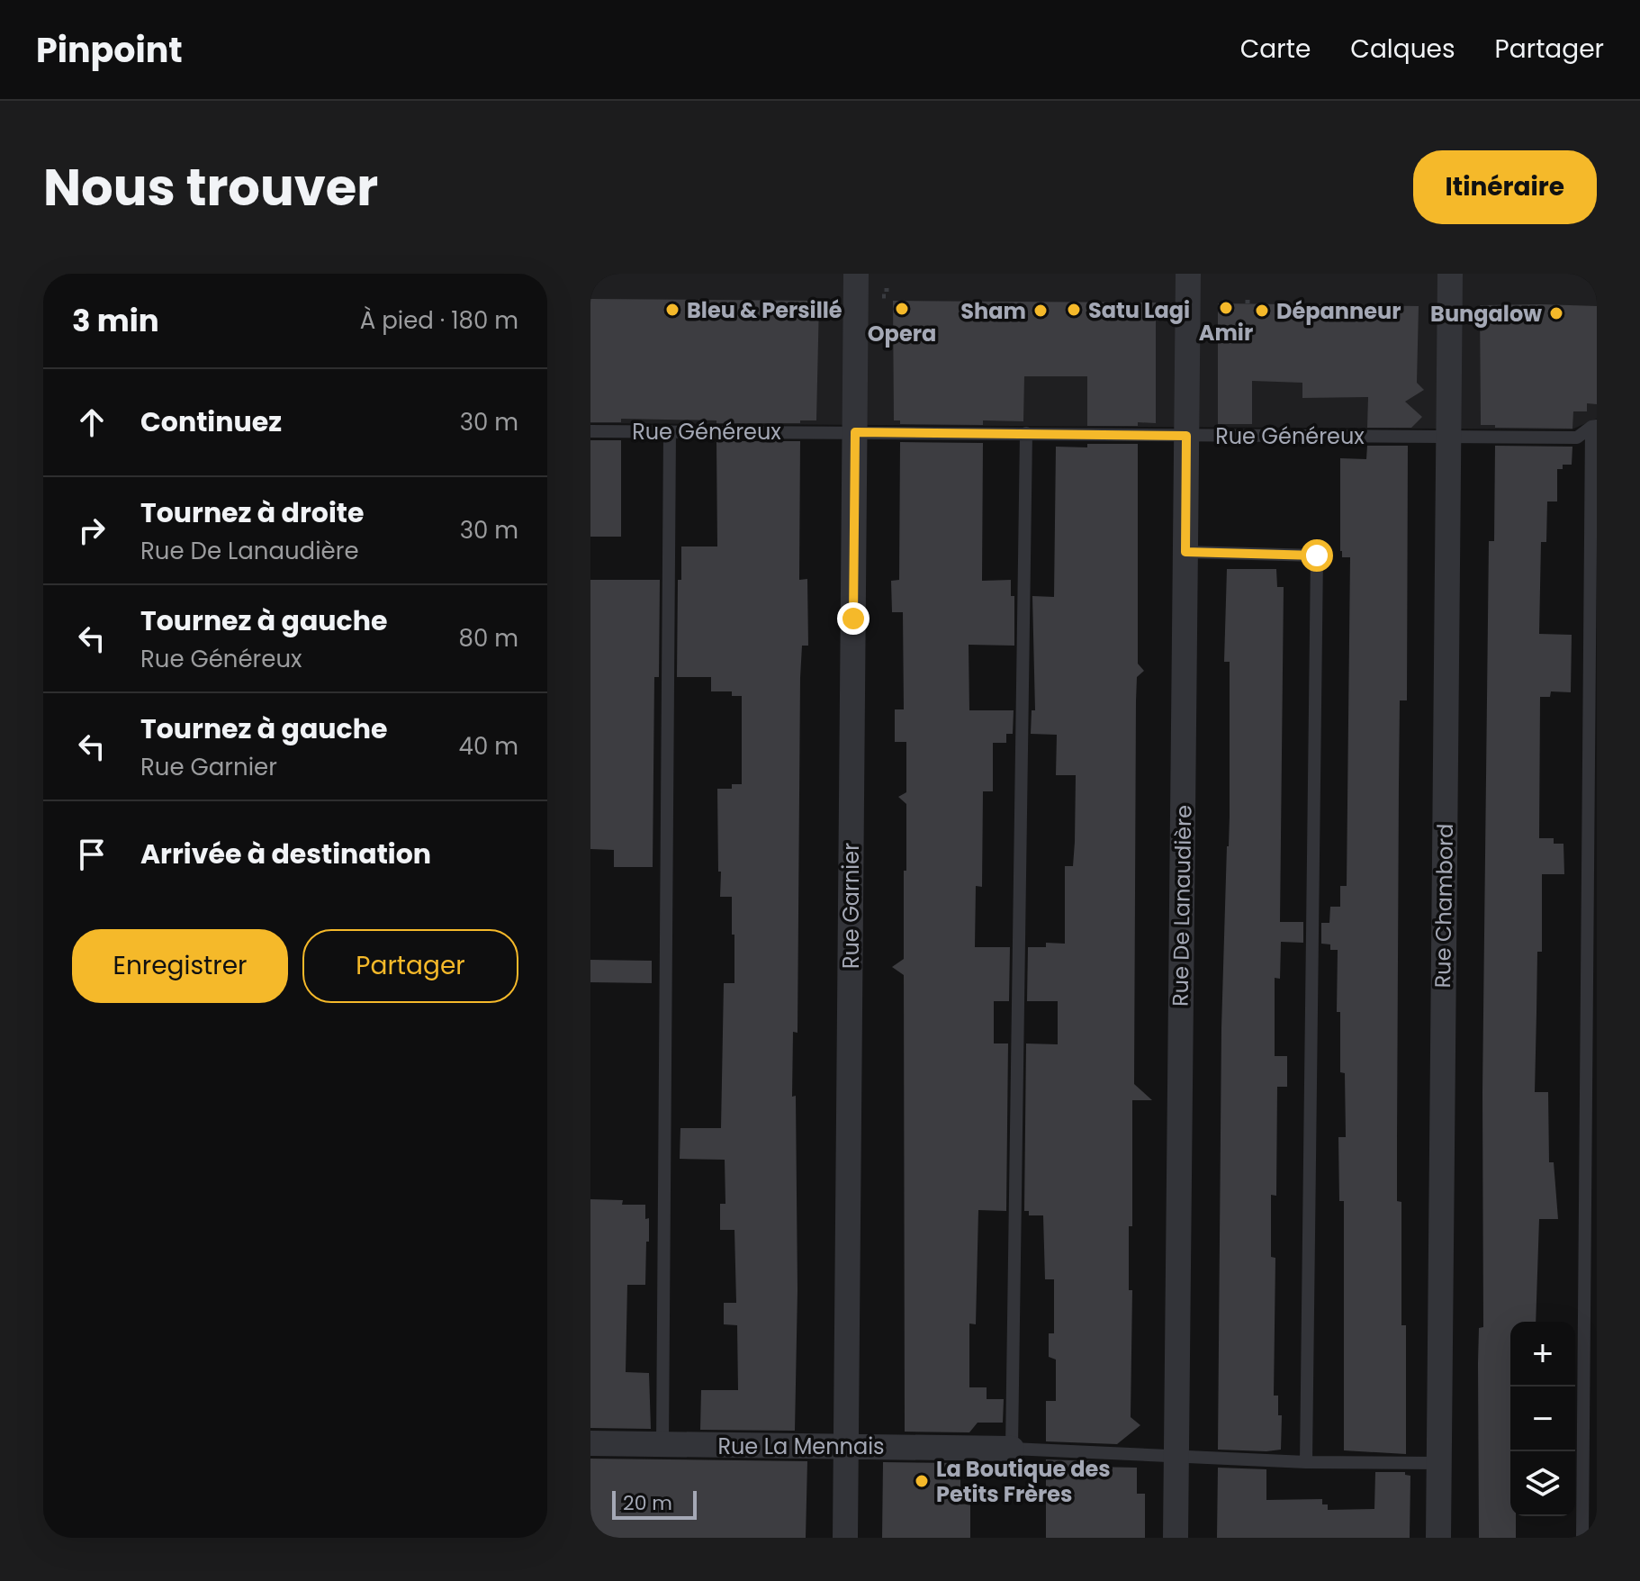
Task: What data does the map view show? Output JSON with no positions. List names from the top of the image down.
{
  "streets": {
    "street": [
      "Rue Garnier",
      "Rue De Lanaudière",
      "Rue Chambord",
      "Rue La Mennais"
    ],
    "lane": ["Rue Généreux"]
  },
  "crossings": [
    ["Rue Généreux", "Rue Garnier"],
    ["Rue Généreux", "Rue De Lanaudière"],
    ["Rue Généreux", "Rue Chambord"],
    ["Rue Garnier", "Rue La Mennais"]
  ],
  "places": [
    "Amir",
    "Opera",
    "Bleu & Persillé",
    "Satu Lagi",
    "Sham",
    "Dépanneur",
    "Bungalow",
    "La Boutique des Petits Frères"
  ],
  "scale_bar": "20 m",
  "page": {
    "header": "Pinpoint",
    "nav": ["Carte", "Calques", "Partager"],
    "title": "Nous trouver",
    "buttons": [
      "Itinéraire",
      ["Enregistrer", "Partager"]
    ],
    "heading": ["3 min", "À pied · 180 m"],
    "list": [
      ["Continuez", "30 m"],
      ["Tournez à droite", "Rue De Lanaudière", "30 m"],
      ["Tournez à gauche", "Rue Généreux", "80 m"],
      ["Tournez à gauche", "Rue Garnier", "40 m"],
      "Arrivée à destination"
    ],
    "map_buttons": ["+", "−"],
    "scale": "20 m"
  }
}
